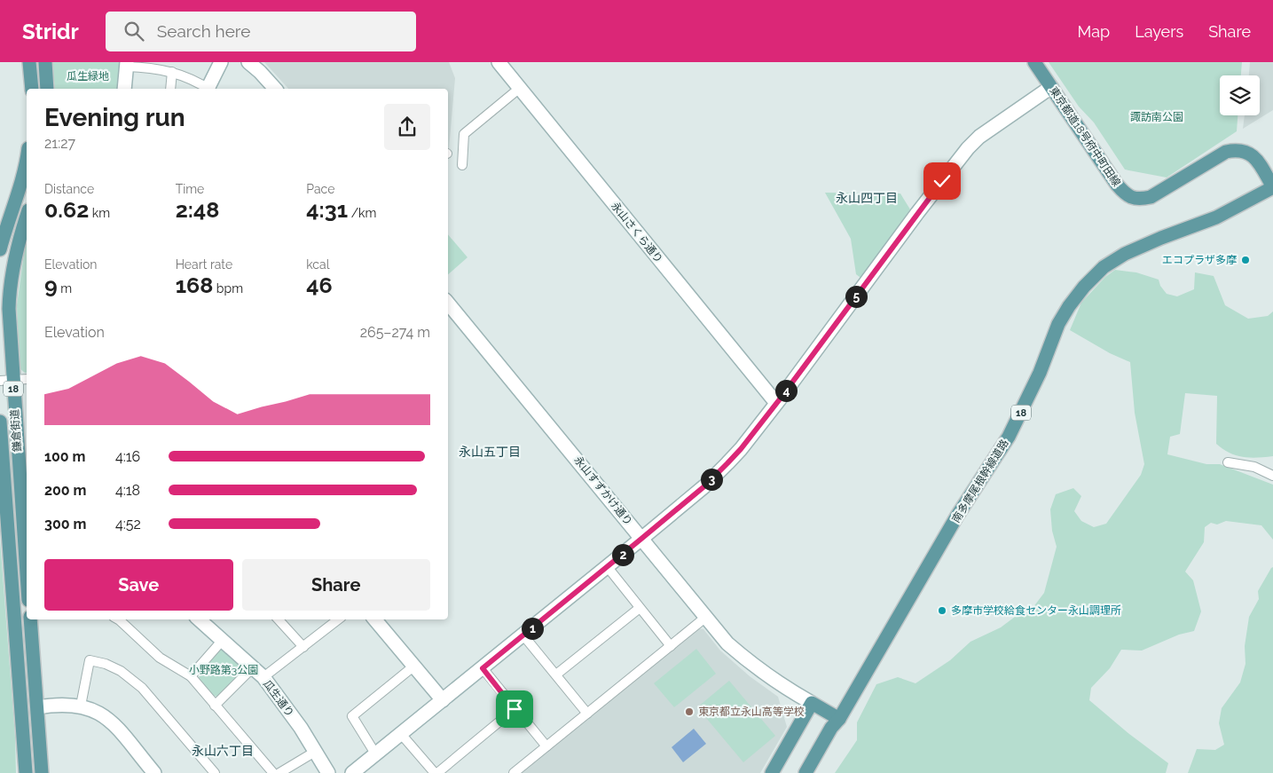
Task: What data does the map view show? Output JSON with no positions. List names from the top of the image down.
{
  "streets": {
    "main road": [
      "東京都道18号府中町田線",
      "18",
      "鎌倉街道",
      "南多摩尾根幹線道路"
    ],
    "street": ["永山さくら通り", "永山すずかけ通り", "瓜生通り"]
  },
  "crossings": [
    ["東京都道18号府中町田線", "南多摩尾根幹線道路"]
  ],
  "districts": ["永山四丁目", "永山五丁目", "永山六丁目"],
  "parks": ["瓜生緑地", "諏訪南公園", "小野路第3公園"],
  "places": ["エコプラザ多摩", "多摩市学校給食センター永山調理所", "東京都立永山高等学校"],
  "page": {
    "header": "Stridr",
    "search": "Search here",
    "nav": ["Map", "Layers", "Share"],
    "heading": ["Evening run", "21:27"],
    "stats": [
      ["Distance", "0.62 km"],
      ["Time", "2:48"],
      ["Pace", "4:31 /km"],
      ["Elevation", "9 m"],
      ["Heart rate", "168 bpm"],
      ["kcal", "46"]
    ],
    "pins": [
      "5",
      "4",
      "3",
      "2",
      "1"
    ],
    "chart": ["Elevation", "265–274 m"],
    "list": [
      {
        "name": "100 m",
        "note": "4:16"
      },
      {
        "name": "200 m",
        "note": "4:18"
      },
      {
        "name": "300 m",
        "note": "4:52"
      }
    ],
    "buttons": ["Save", "Share"]
  }
}
